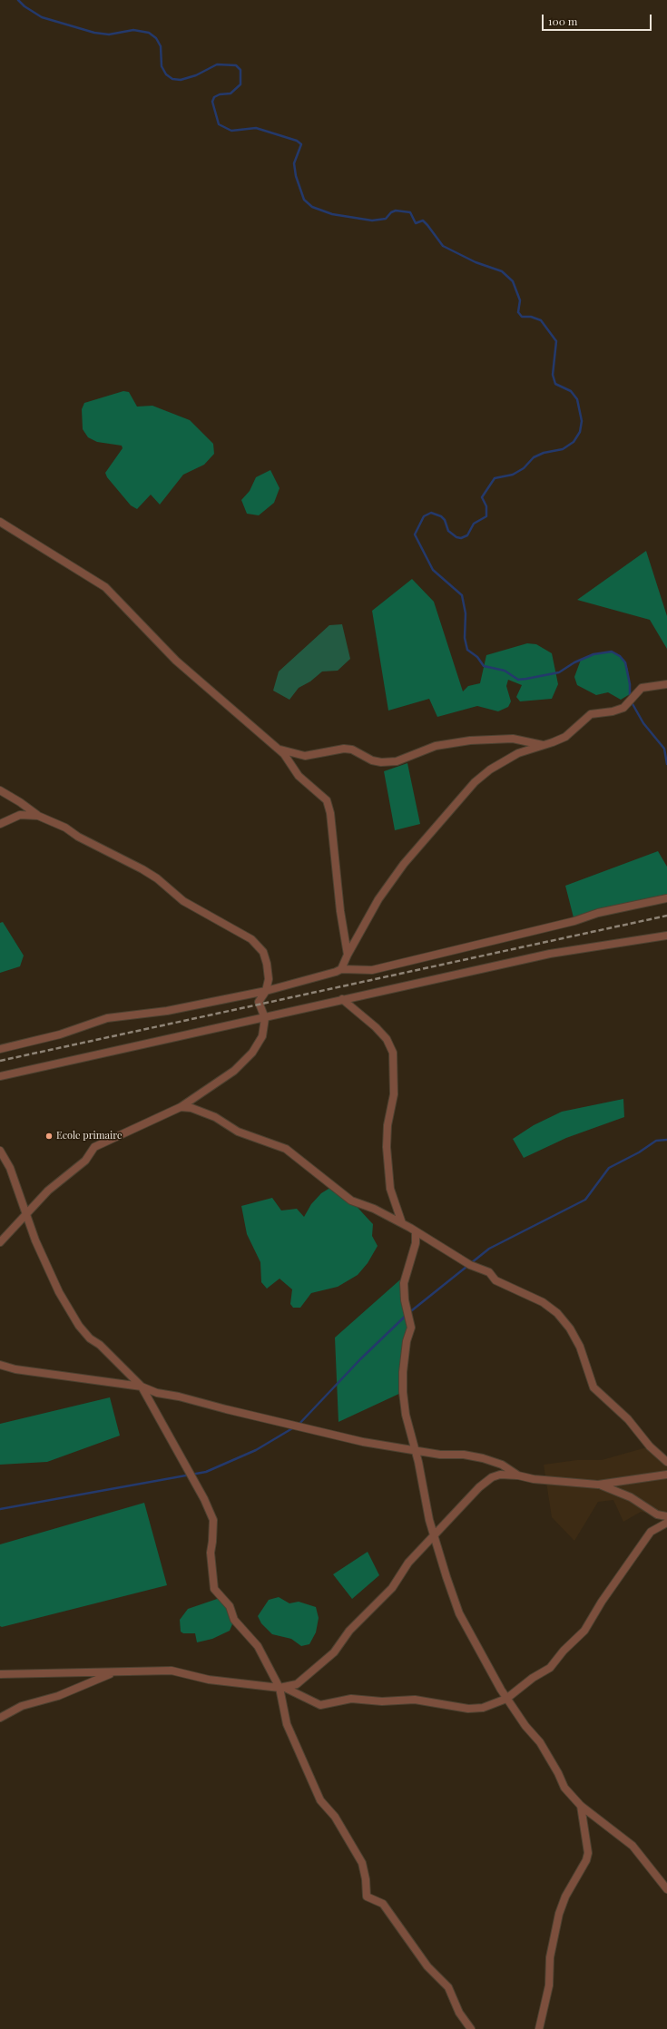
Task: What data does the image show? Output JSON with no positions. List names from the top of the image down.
{
  "places": ["Ecole primaire"],
  "scale_bar": "100 m"
}
